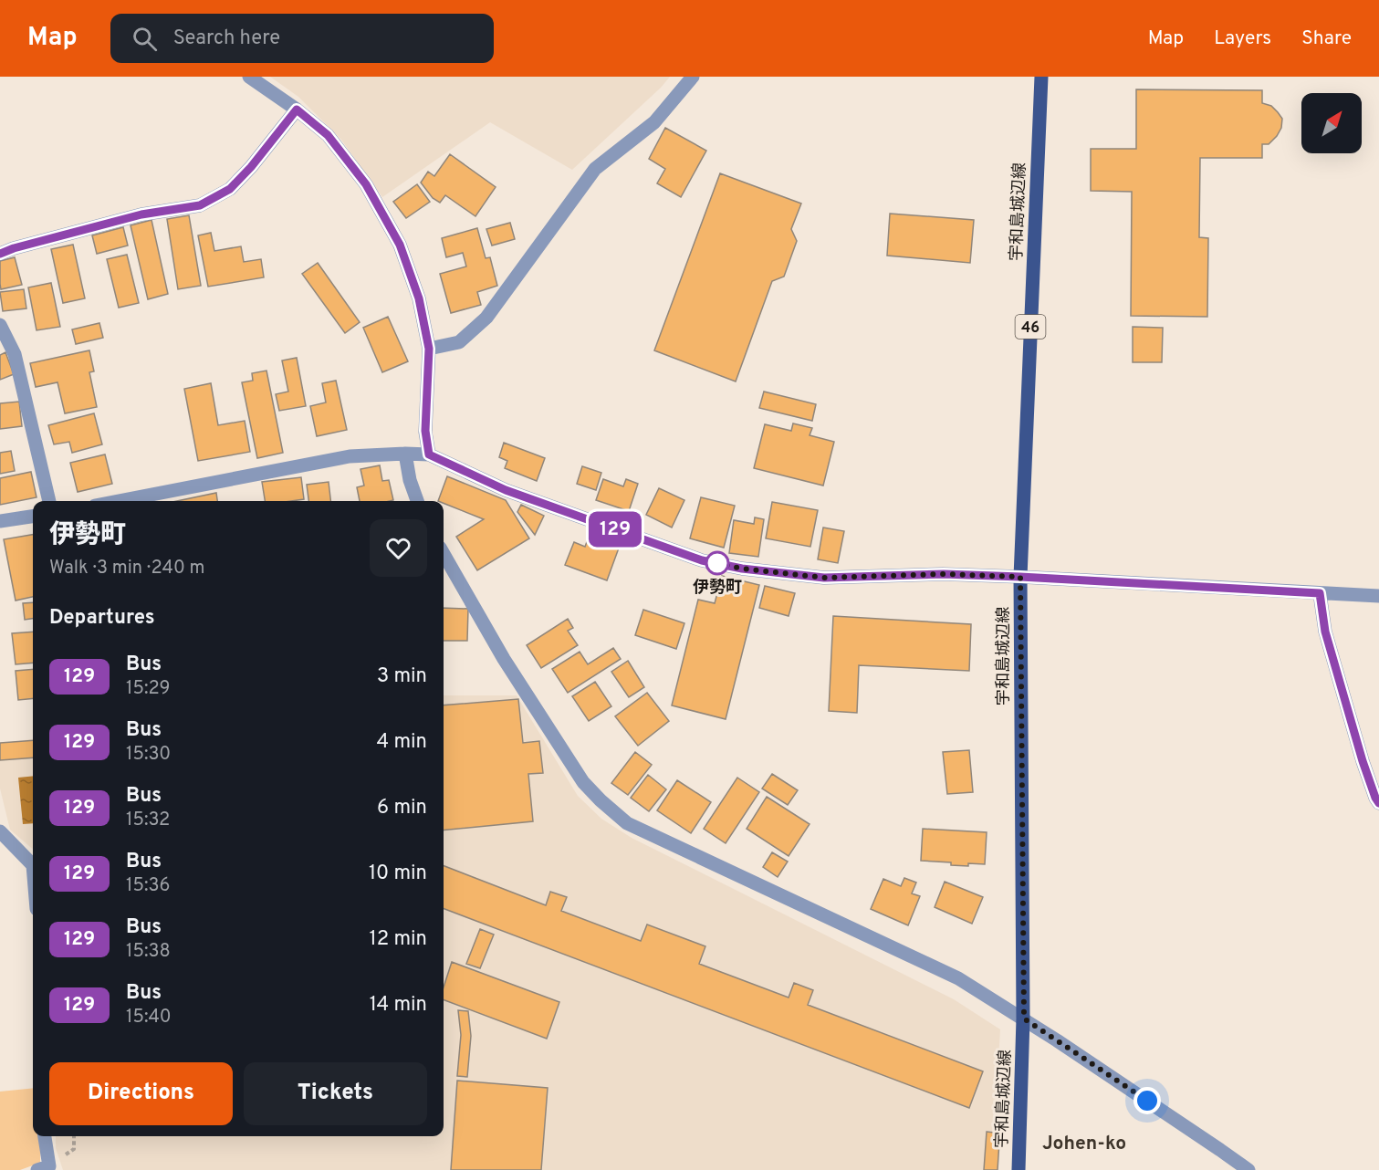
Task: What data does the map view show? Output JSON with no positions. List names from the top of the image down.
{
  "streets": {
    "main road": ["宇和島城辺線", "46"]
  },
  "districts": ["Johen-ko"],
  "places": ["伊勢町"],
  "lines": ["bus line 129"],
  "north": "top right",
  "page": {
    "header": "Map",
    "search": "Search here",
    "nav": ["Map", "Layers", "Share"],
    "on_map": "129",
    "heading": [
      ["伊勢町", "Walk · 3 min · 240 m"],
      "Departures"
    ],
    "list": [
      {
        "mark": "129",
        "name": "Bus",
        "note": "15:29",
        "value": "3 min"
      },
      {
        "mark": "129",
        "name": "Bus",
        "note": "15:30",
        "value": "4 min"
      },
      {
        "mark": "129",
        "name": "Bus",
        "note": "15:32",
        "value": "6 min"
      },
      {
        "mark": "129",
        "name": "Bus",
        "note": "15:36",
        "value": "10 min"
      },
      {
        "mark": "129",
        "name": "Bus",
        "note": "15:38",
        "value": "12 min"
      },
      {
        "mark": "129",
        "name": "Bus",
        "note": "15:40",
        "value": "14 min"
      }
    ],
    "buttons": ["Directions", "Tickets"]
  }
}
